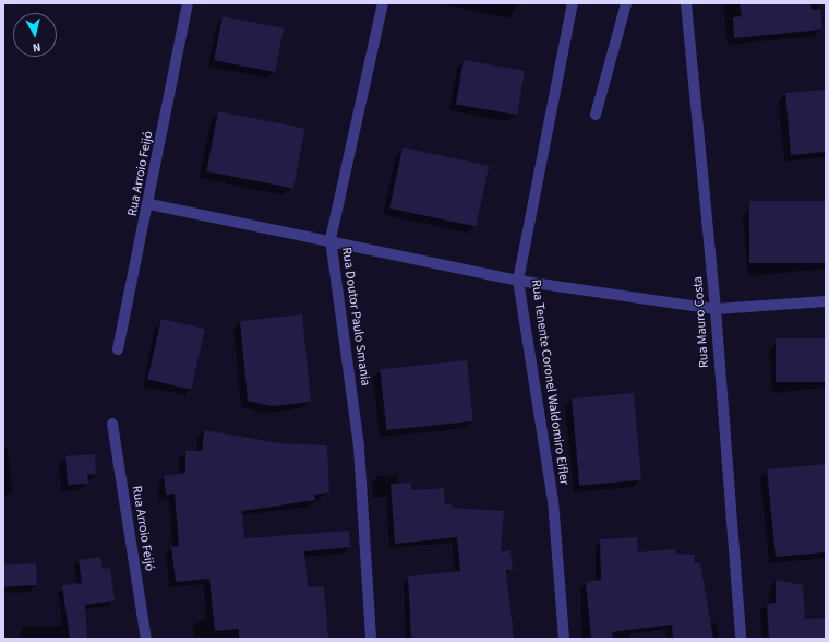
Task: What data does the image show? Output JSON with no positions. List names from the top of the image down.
{
  "streets": {
    "street": [
      "Rua Arroio Feijó",
      "Rua Doutor Paulo Smania",
      "Rua Mauro Costa",
      "Rua Tenente Coronel Waldomiro Eifler"
    ]
  },
  "north": "bottom"
}
